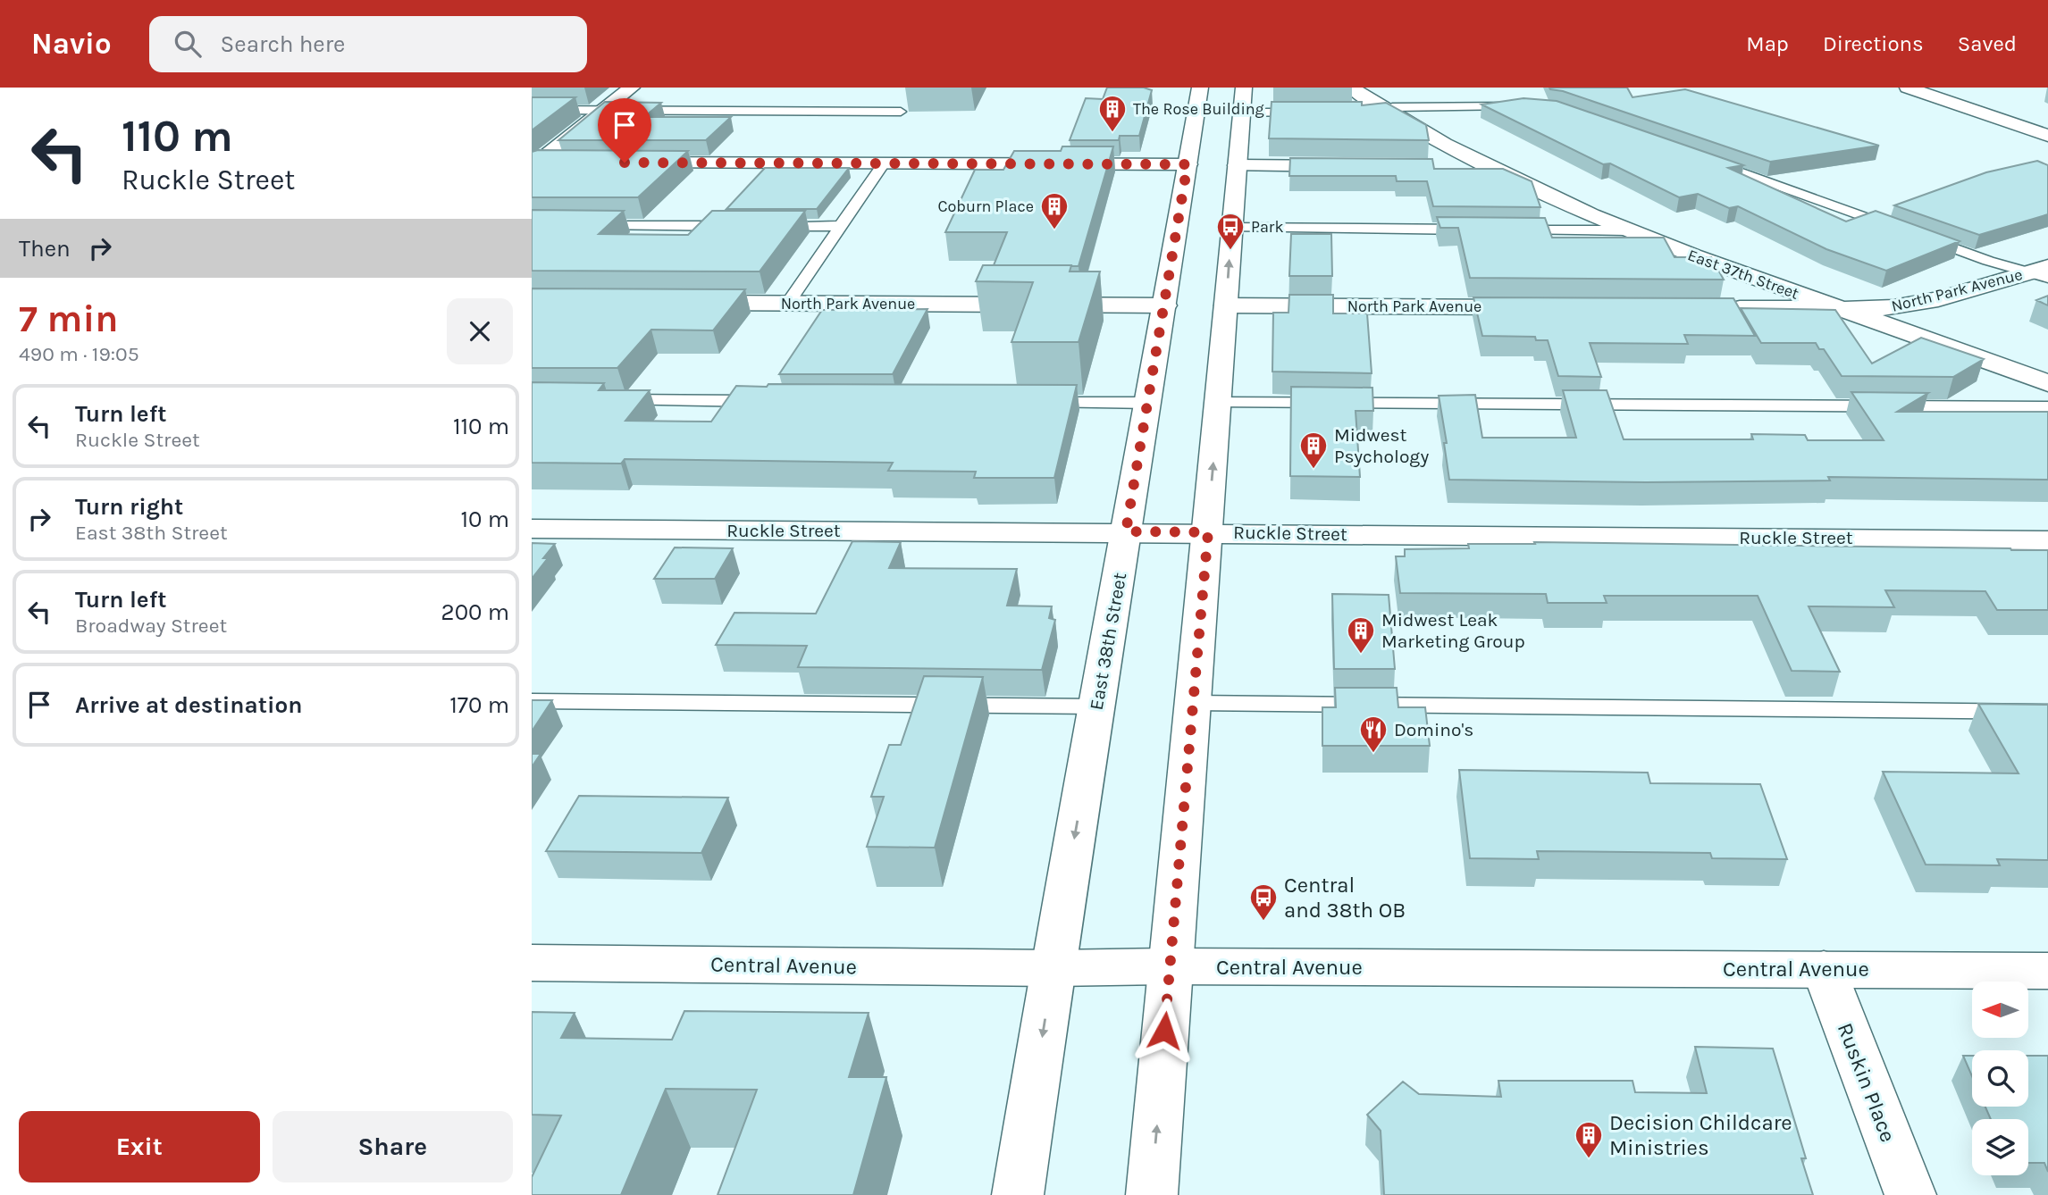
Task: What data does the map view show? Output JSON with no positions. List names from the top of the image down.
{
  "streets": {
    "street": [
      "East 37th Street",
      "North Park Avenue",
      "Ruckle Street",
      "East 38th Street",
      "Central Avenue",
      "Ruskin Place"
    ]
  },
  "crossings": [
    ["East 37th Street", "North Park Avenue"],
    ["North Park Avenue", "East 38th Street"],
    ["Ruckle Street", "East 38th Street"],
    ["East 38th Street", "Central Avenue"],
    ["Central Avenue", "Ruskin Place"]
  ],
  "places": {
    "building": [
      "The Rose Building",
      "Coburn Place",
      "Midwest Psychology",
      "Midwest Leak Marketing Group",
      "Decision Childcare Ministries"
    ],
    "bus stop": ["Park", "Central and 38th OB"],
    "restaurant": ["Domino's"]
  },
  "north": "left",
  "page": {
    "header": "Navio",
    "search": "Search here",
    "nav": ["Map", "Directions", "Saved"],
    "turn": ["110 m", "Ruckle Street"],
    "then": "Then",
    "heading": ["7 min", "490 m · 19:05"],
    "list": [
      {
        "name": "Turn left",
        "note": "Ruckle Street",
        "value": "110 m"
      },
      {
        "name": "Turn right",
        "note": "East 38th Street",
        "value": "10 m"
      },
      {
        "name": "Turn left",
        "note": "Broadway Street",
        "value": "200 m"
      },
      {
        "name": "Arrive at destination",
        "value": "170 m"
      }
    ],
    "buttons": ["Exit", "Share"]
  }
}
